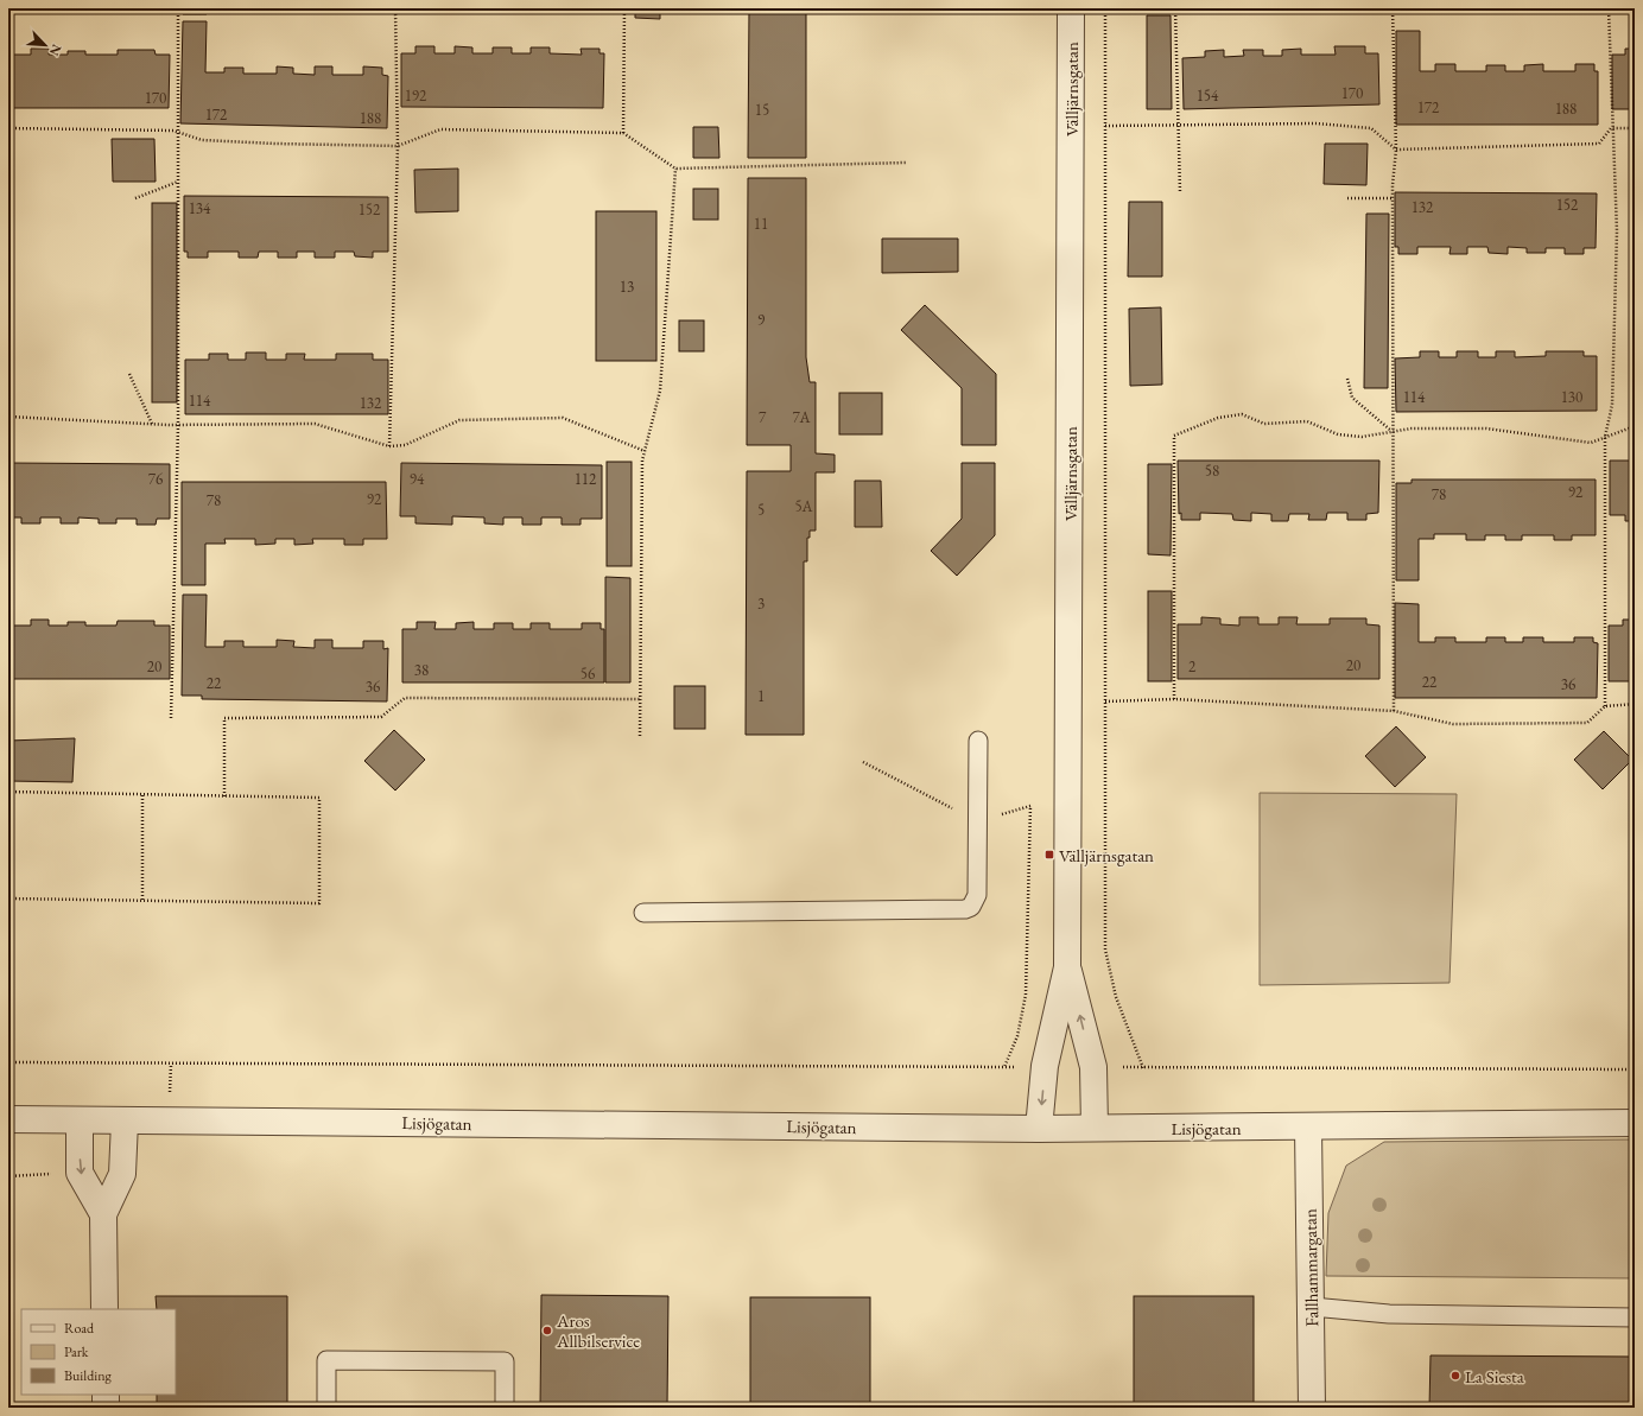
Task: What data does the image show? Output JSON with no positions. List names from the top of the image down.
{
  "streets": {
    "street": ["Välljärnsgatan", "Lisjögatan", "Fallhammargatan"]
  },
  "crossings": [
    ["Välljärnsgatan", "Lisjögatan"],
    ["Lisjögatan", "Fallhammargatan"]
  ],
  "places": {
    "transit": ["Välljärnsgatan"],
    "other": ["Aros Allbilservice", "La Siesta"]
  },
  "house_numbers": [
    "170",
    "192",
    "154",
    "170",
    "172",
    "188",
    "15",
    "172",
    "188",
    "152",
    "132",
    "134",
    "152",
    "11",
    "13",
    "9",
    "114",
    "130",
    "114",
    "132",
    "7",
    "7A",
    "58",
    "76",
    "94",
    "112",
    "92",
    "78",
    "92",
    "78",
    "5A",
    "5",
    "3",
    "20",
    "20",
    "2",
    "38",
    "56",
    "22",
    "22",
    "36",
    "36",
    "1"
  ],
  "legend": ["Road", "Park", "Building"],
  "north": "bottom right"
}
